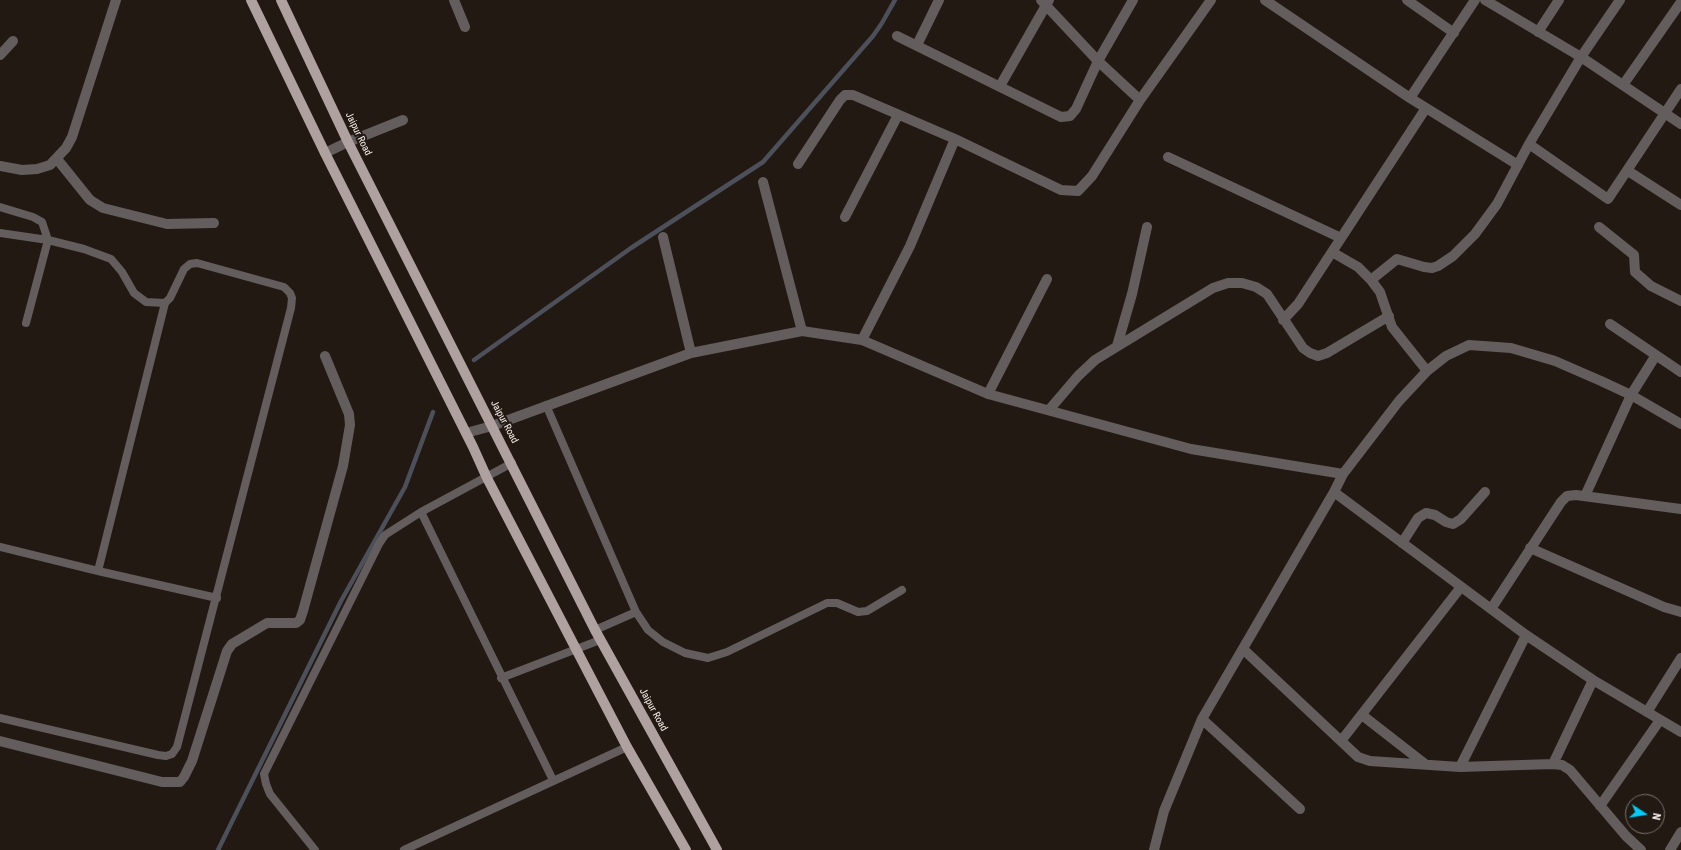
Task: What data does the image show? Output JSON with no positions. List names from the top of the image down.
{
  "streets": {
    "main road": ["Jaipur Road"]
  },
  "north": "right"
}
